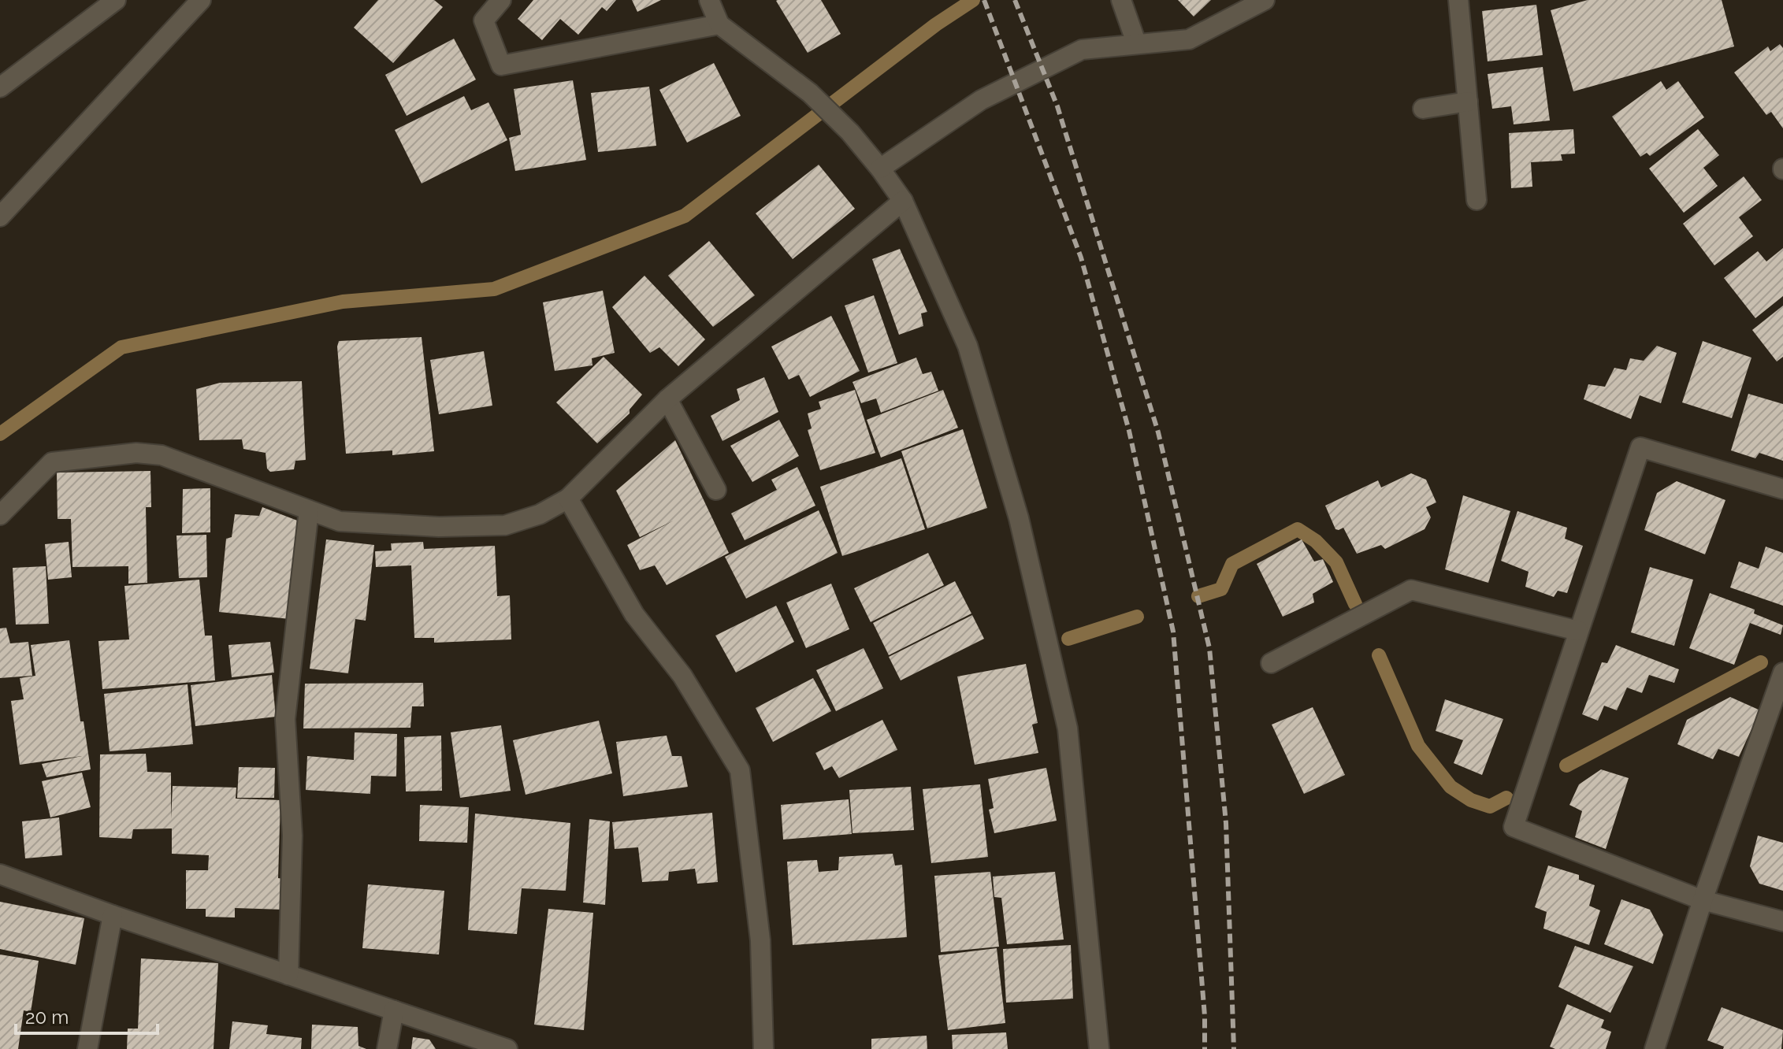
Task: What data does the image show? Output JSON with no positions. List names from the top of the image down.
{
  "scale_bar": "20 m"
}
